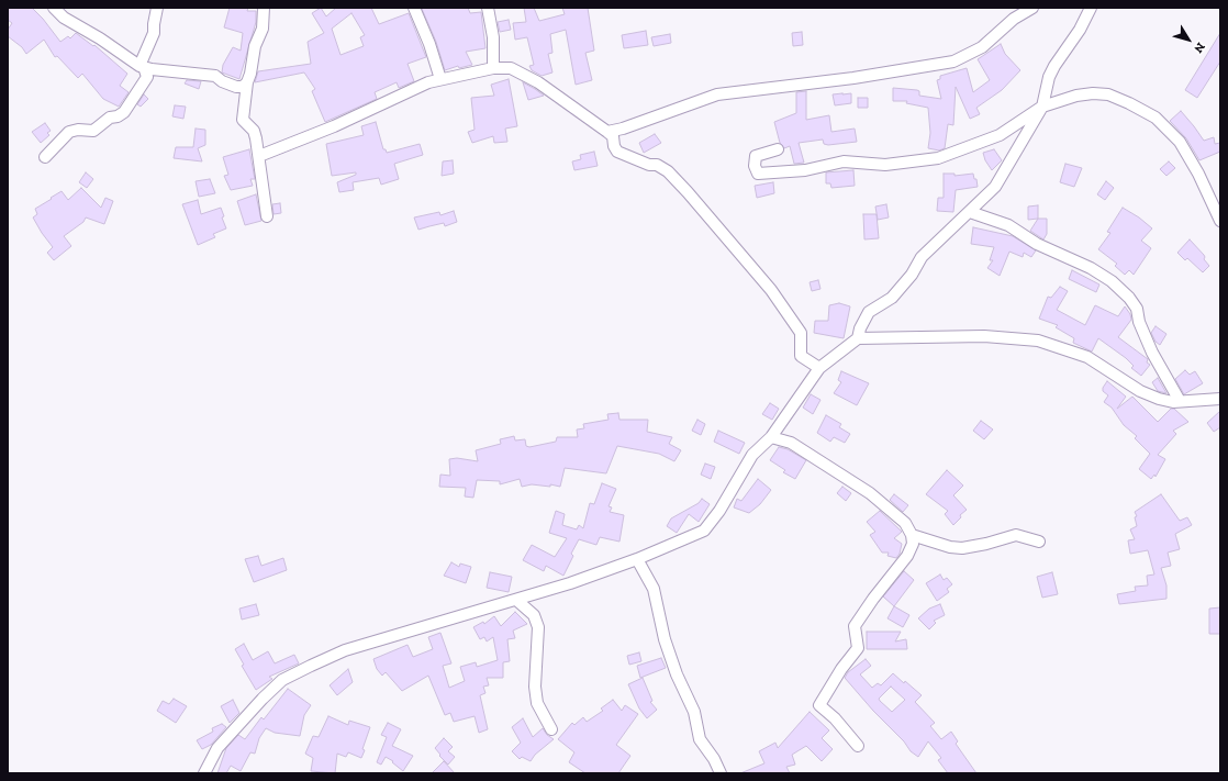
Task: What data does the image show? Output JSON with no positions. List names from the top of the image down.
{
  "north": "bottom right"
}
